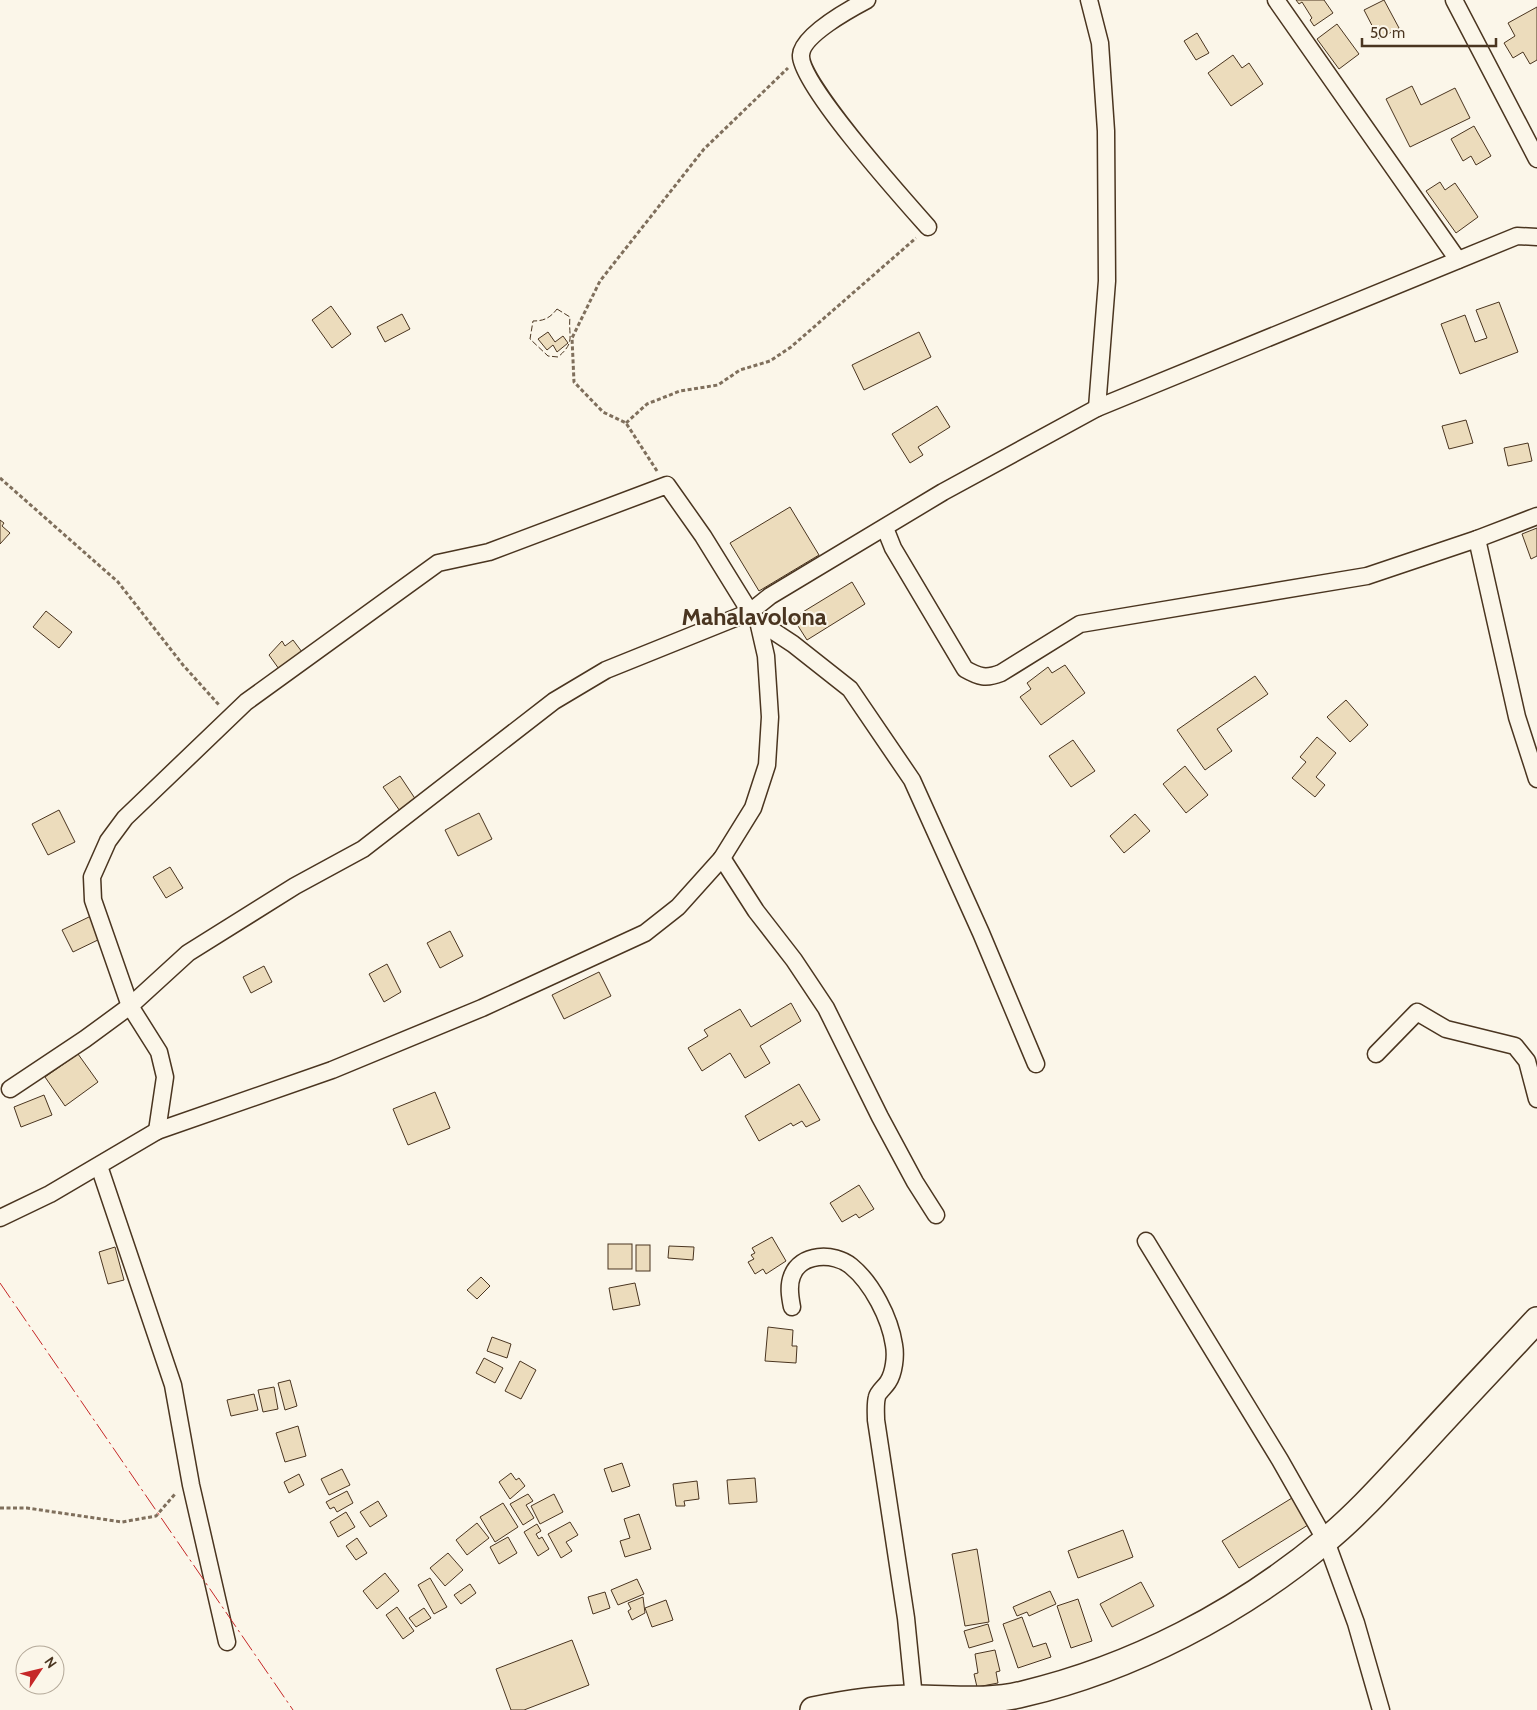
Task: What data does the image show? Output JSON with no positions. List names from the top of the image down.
{
  "districts": ["Mahalavolona"],
  "scale_bar": "50 m",
  "north": "top right"
}
